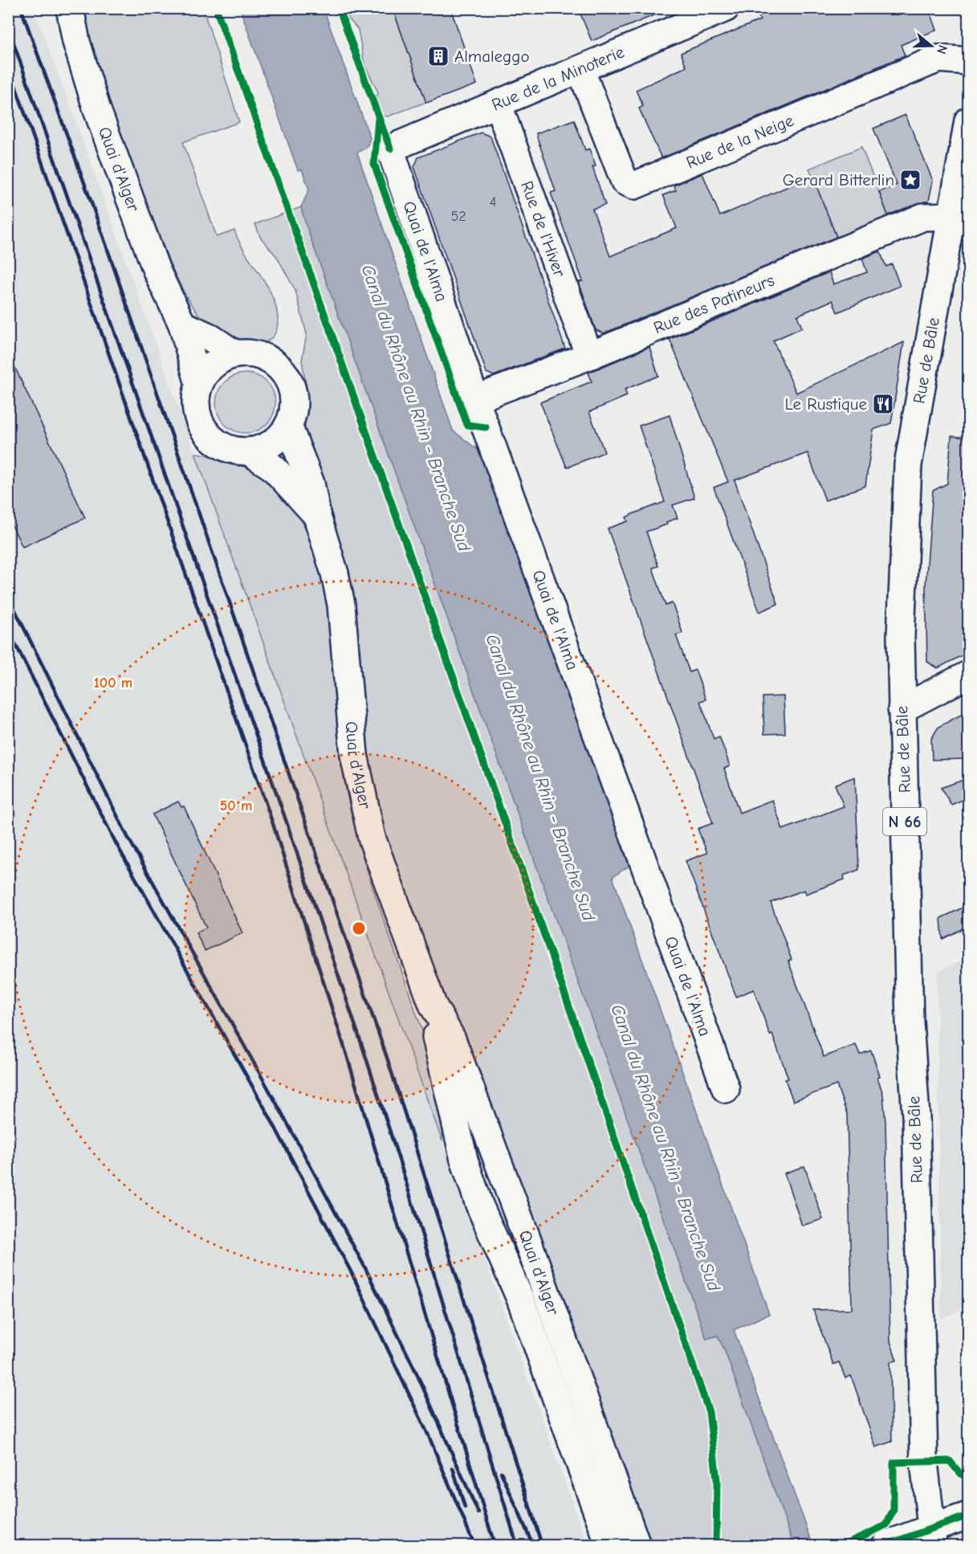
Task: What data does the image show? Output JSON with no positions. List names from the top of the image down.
{
  "streets": {
    "main road": [
      "Rue de la Minoterie",
      "Rue de la Neige",
      "Quai d'Alger",
      "Rue de l'Hiver",
      "Quai de l'Alma",
      "Rue des Patineurs",
      "Rue de Bâle",
      "N 66"
    ]
  },
  "crossings": [
    ["Rue de la Minoterie", "Rue de la Neige"],
    ["Rue de la Minoterie", "Rue de l'Hiver"],
    ["Rue de la Minoterie", "Quai de l'Alma"],
    ["Rue de l'Hiver", "Rue des Patineurs"],
    ["Quai de l'Alma", "Rue des Patineurs"],
    ["Rue des Patineurs", "Rue de Bâle"]
  ],
  "water": ["Canal du Rhône au Rhin - Branche Sud"],
  "places": {
    "building": ["Almaleggo"],
    "place": ["Gerard Bitterlin"],
    "restaurant": ["Le Rustique"]
  },
  "house_numbers": ["4", "52"],
  "north": "right",
  "rings": ["100 m", "50 m"]
}
